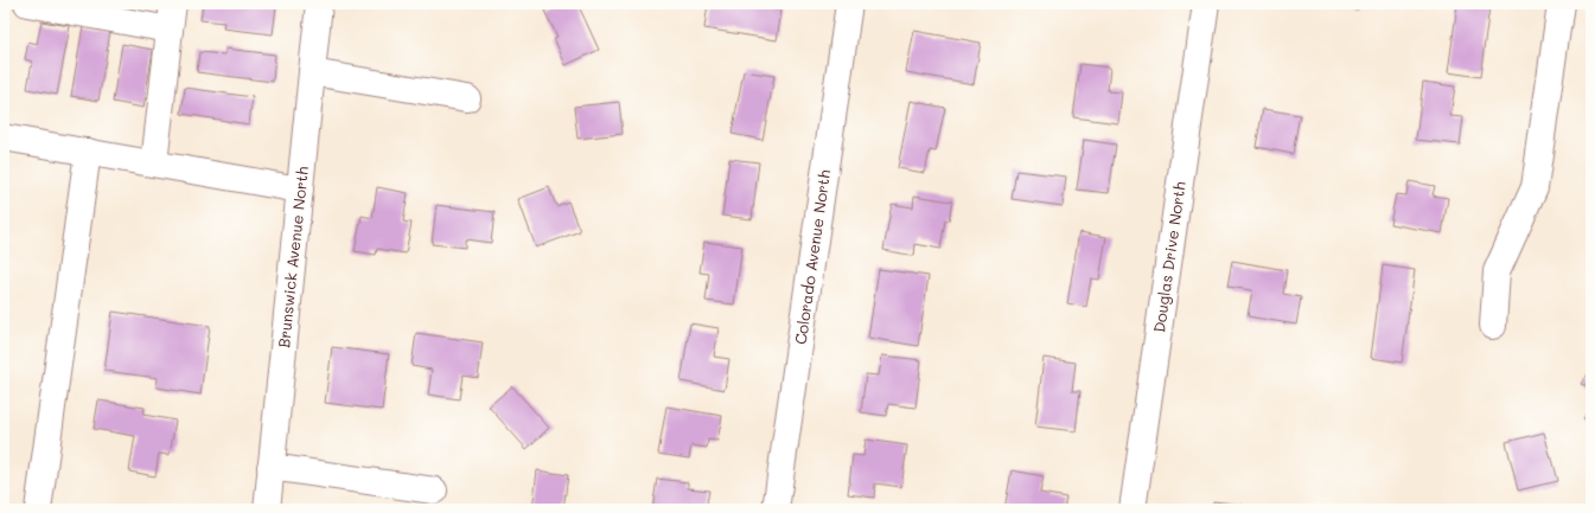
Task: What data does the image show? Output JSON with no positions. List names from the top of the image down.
{
  "streets": {
    "street": ["Brunswick Avenue North", "Colorado Avenue North", "Douglas Drive North"]
  }
}
